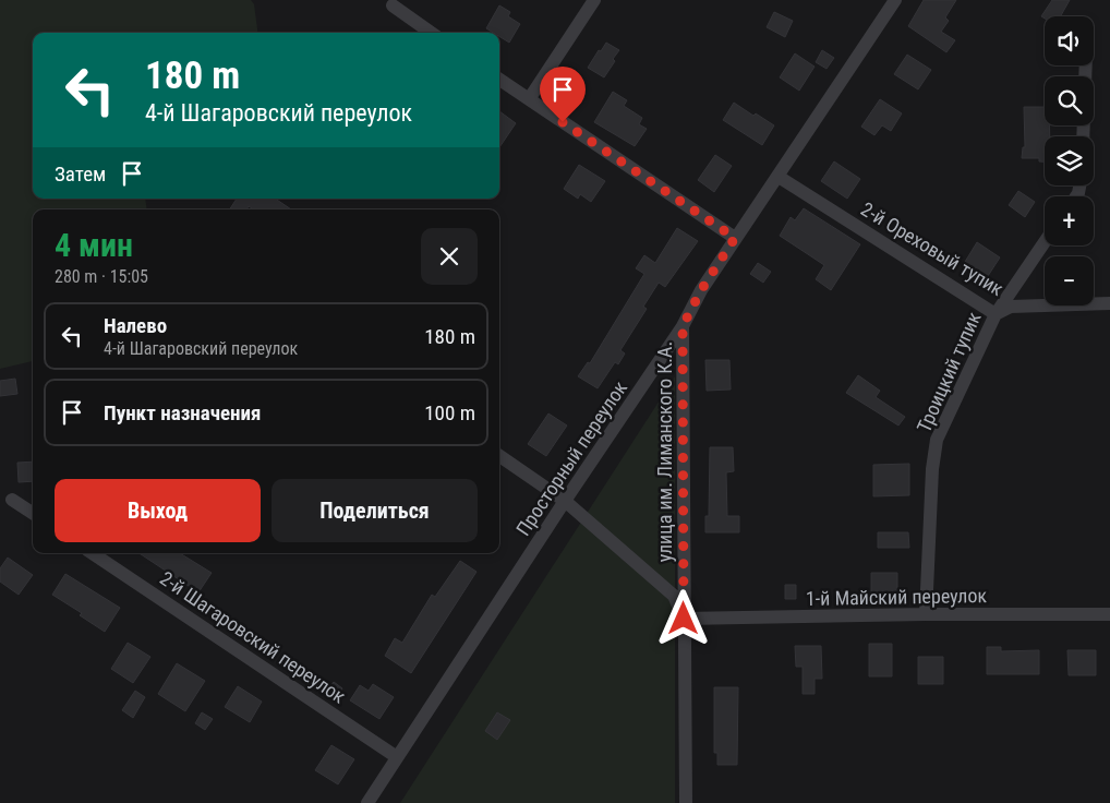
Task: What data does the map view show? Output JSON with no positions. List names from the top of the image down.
{
  "streets": {
    "street": [
      "2-й Ореховый тупик",
      "Троицкий тупик",
      "улица им. Лиманского К.А.",
      "Просторный переулок",
      "1-й Майский переулок",
      "2-й Шагаровский переулок"
    ]
  },
  "crossings": [
    ["2-й Ореховый тупик", "Троицкий тупик"],
    ["2-й Ореховый тупик", "улица им. Лиманского К.А."],
    ["Троицкий тупик", "1-й Майский переулок"],
    ["улица им. Лиманского К.А.", "Просторный переулок"],
    ["улица им. Лиманского К.А.", "1-й Майский переулок"],
    ["Просторный переулок", "2-й Шагаровский переулок"]
  ],
  "page": {
    "map_buttons": ["+", "−"],
    "turn": ["180 m", "4-й Шагаровский переулок"],
    "then": "Затем",
    "heading": ["4 мин", "280 m · 15:05"],
    "list": [
      {
        "name": "Налево",
        "note": "4-й Шагаровский переулок",
        "value": "180 m"
      },
      {
        "name": "Пункт назначения",
        "value": "100 m"
      }
    ],
    "buttons": ["Выход", "Поделиться"]
  }
}
